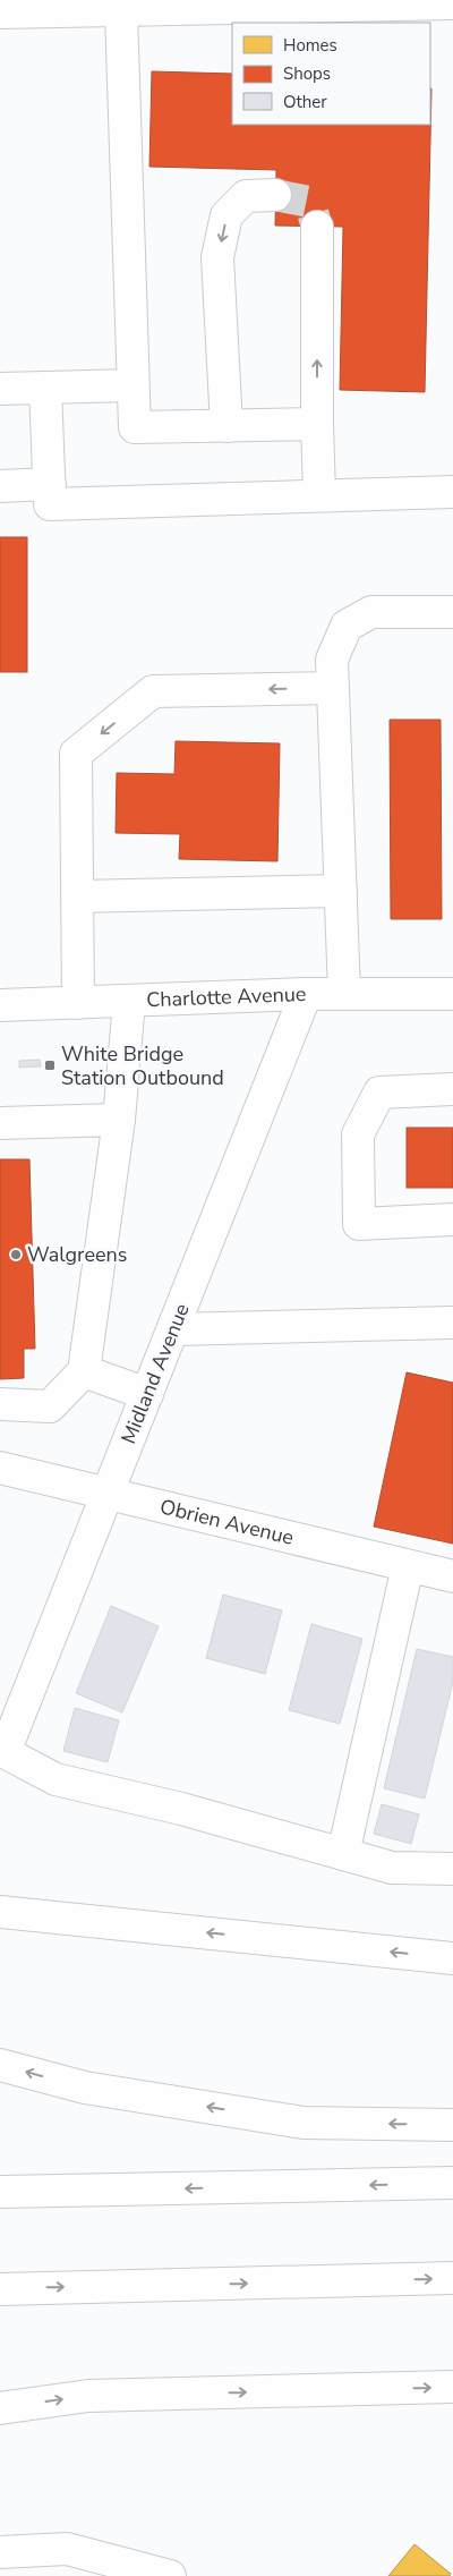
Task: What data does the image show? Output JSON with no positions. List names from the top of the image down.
{
  "streets": {
    "main road": ["Charlotte Avenue", "Midland Avenue", "Obrien Avenue"]
  },
  "crossings": [
    ["Charlotte Avenue", "Midland Avenue"],
    ["Midland Avenue", "Obrien Avenue"]
  ],
  "places": {
    "transit": ["White Bridge Station Outbound"],
    "other": ["Walgreens"]
  },
  "legend": ["Homes", "Shops", "Other"]
}
